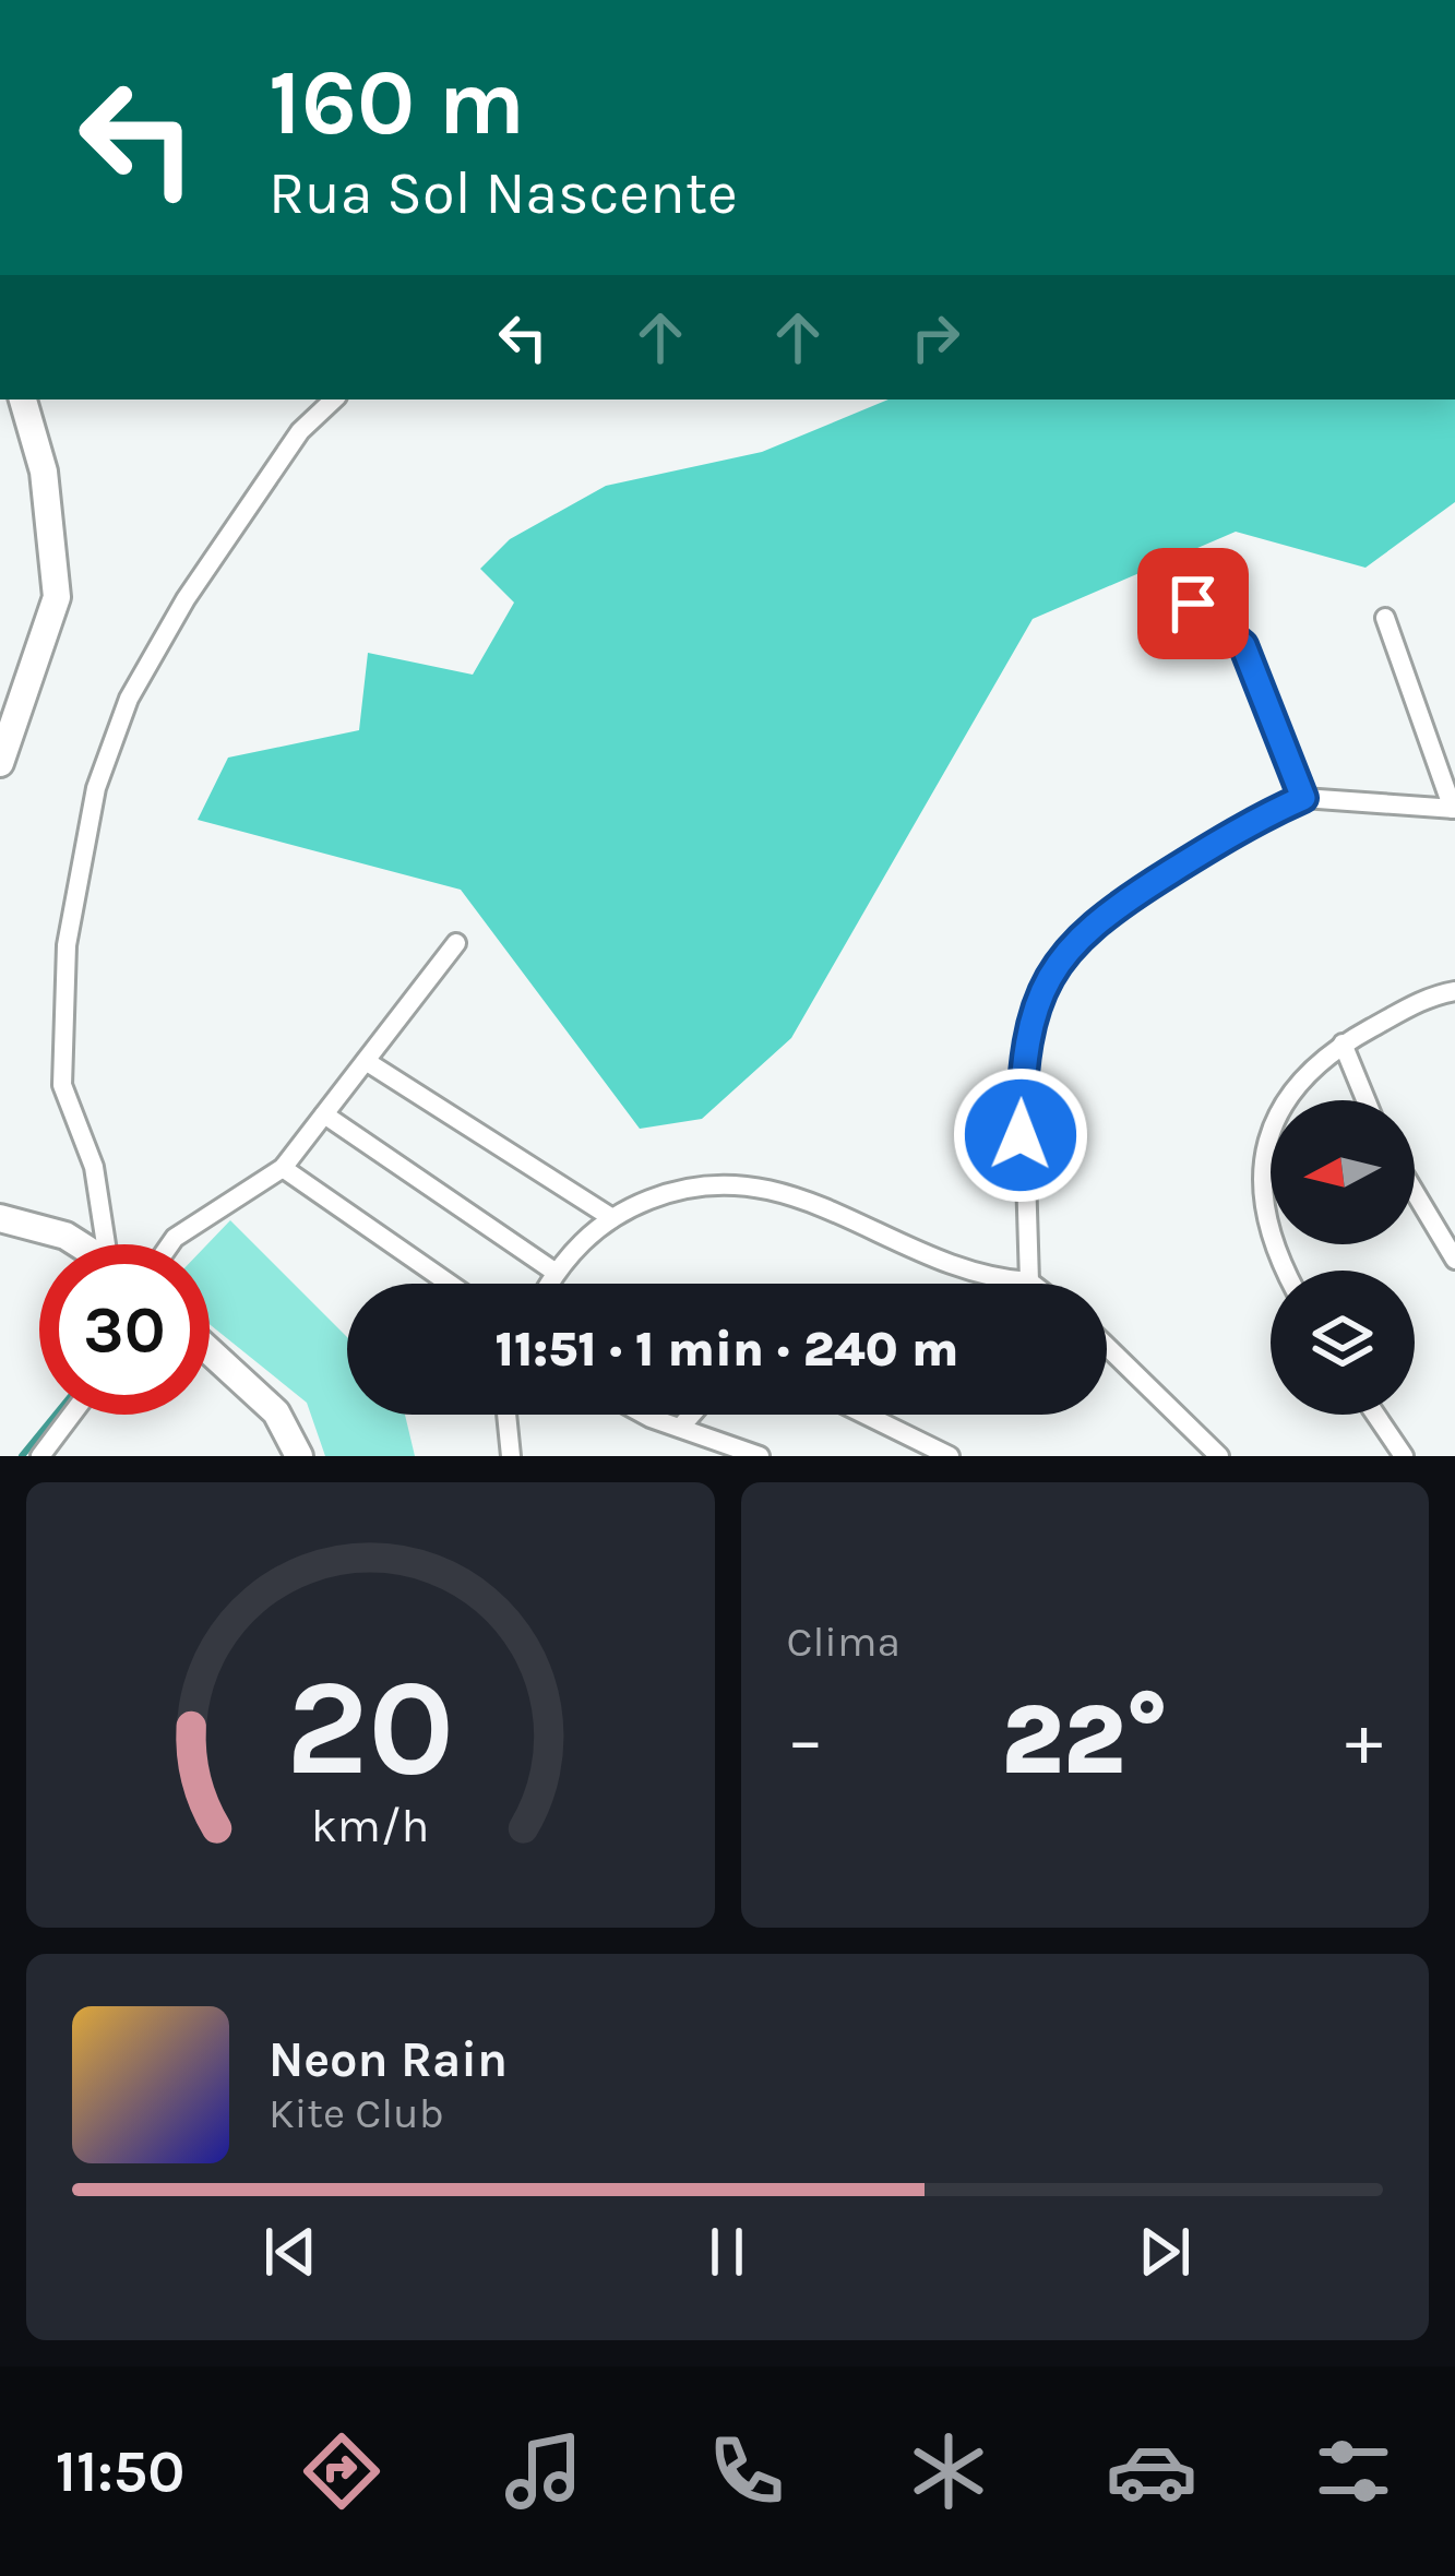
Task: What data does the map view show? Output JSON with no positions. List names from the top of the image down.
{
  "north": "left",
  "page": {
    "turn": ["160 m", "Rua Sol Nascente"],
    "limit": "30",
    "trip": "11:51 · 1 min · 240 m",
    "tile": "Clima",
    "heat": ["−", "22°", "+"],
    "song": ["Neon Rain", "Kite Club"],
    "tabs": "11:50",
    "gauge": ["20", "km/h"]
  }
}
